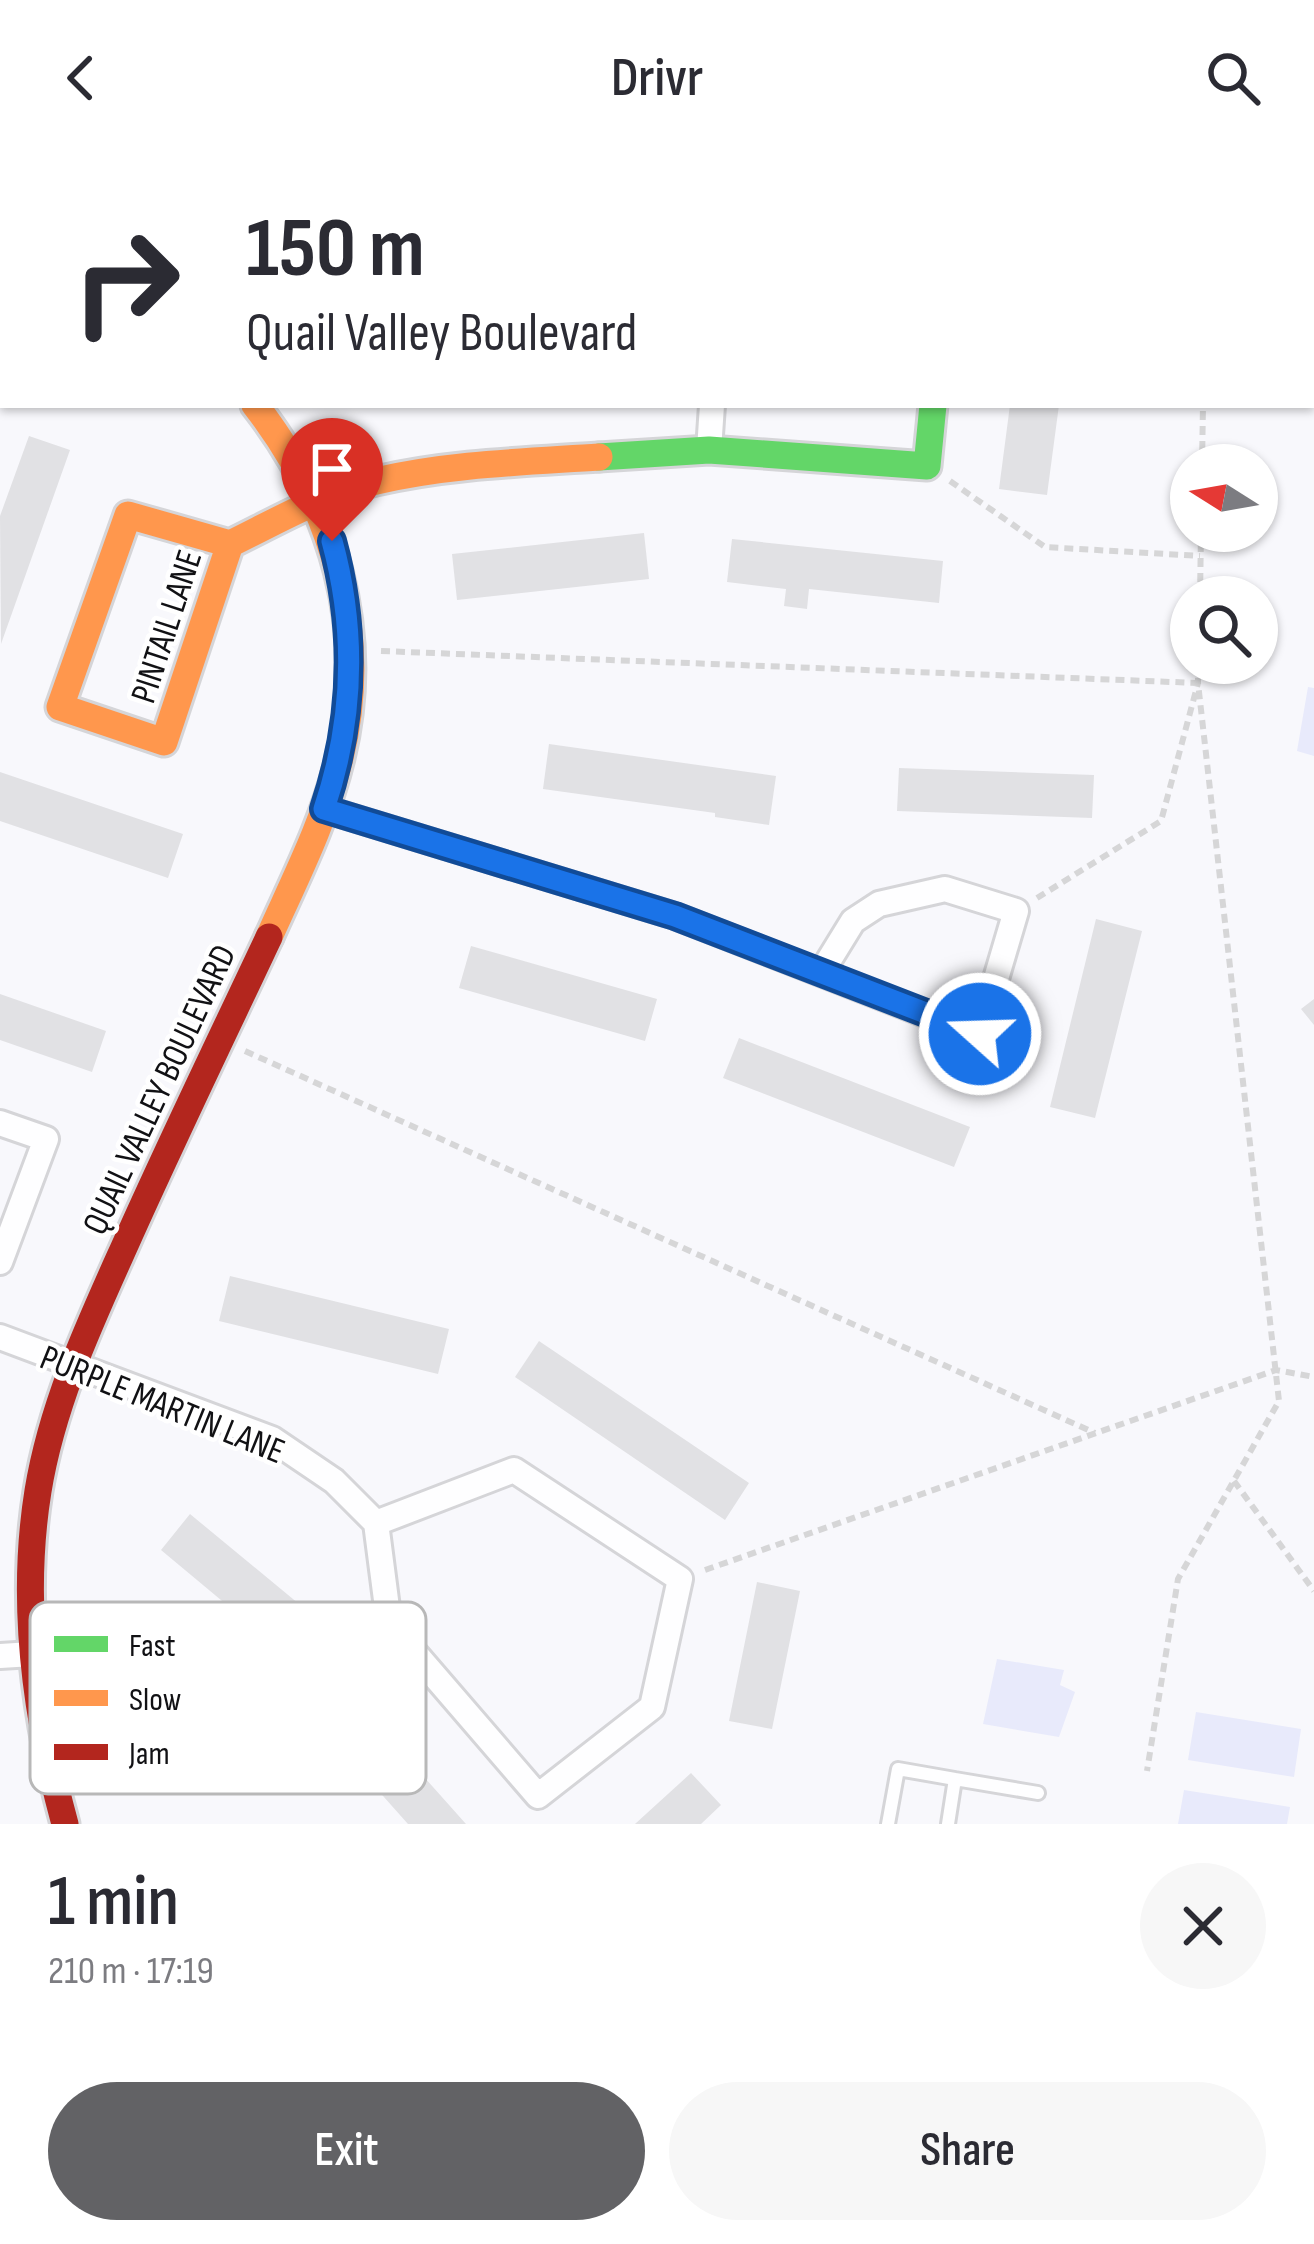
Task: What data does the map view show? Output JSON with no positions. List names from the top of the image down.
{
  "streets": {
    "street": ["PINTAIL LANE", "QUAIL VALLEY BOULEVARD", "PURPLE MARTIN LANE"]
  },
  "crossings": [
    ["PINTAIL LANE", "QUAIL VALLEY BOULEVARD"],
    ["QUAIL VALLEY BOULEVARD", "PURPLE MARTIN LANE"]
  ],
  "legend": ["Fast", "Slow", "Jam"],
  "north": "left",
  "page": {
    "header": "Drivr",
    "turn": ["150 m", "Quail Valley Boulevard"],
    "heading": ["1 min", "210 m · 17:19"],
    "buttons": ["Exit", "Share"]
  }
}
